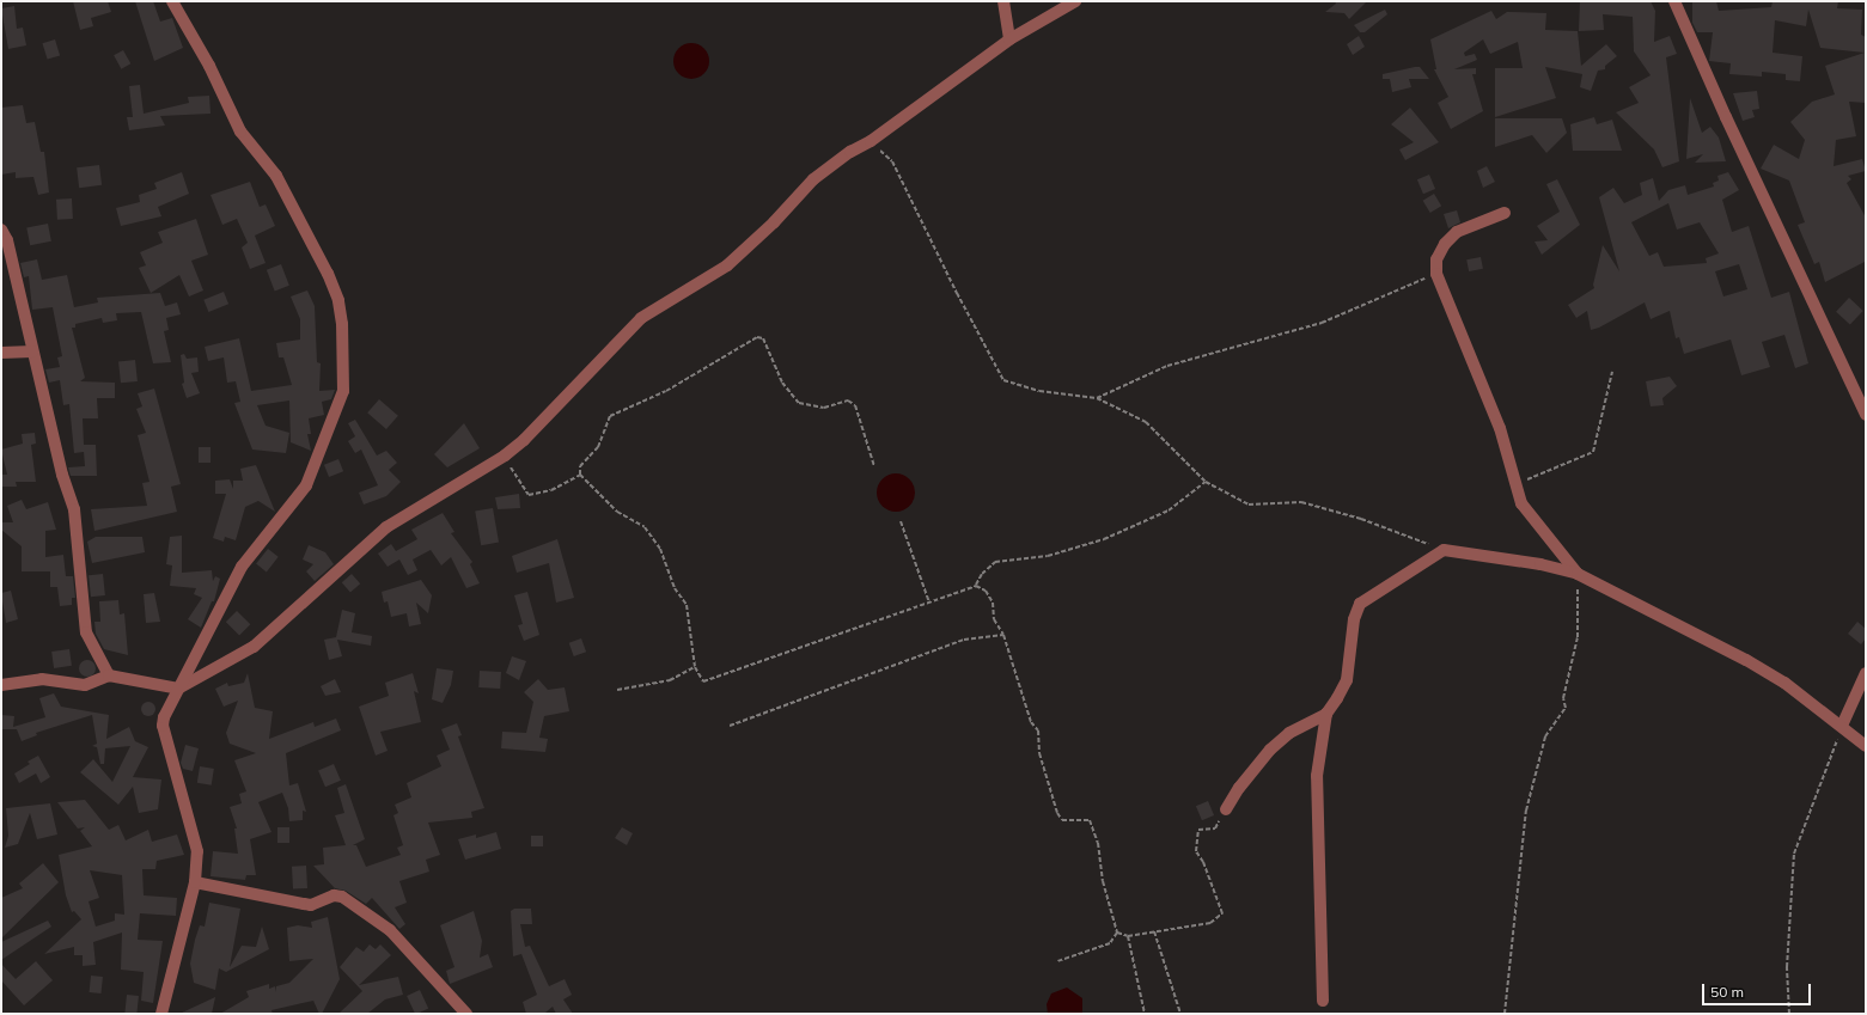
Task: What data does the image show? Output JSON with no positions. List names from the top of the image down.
{
  "scale_bar": "50 m"
}
